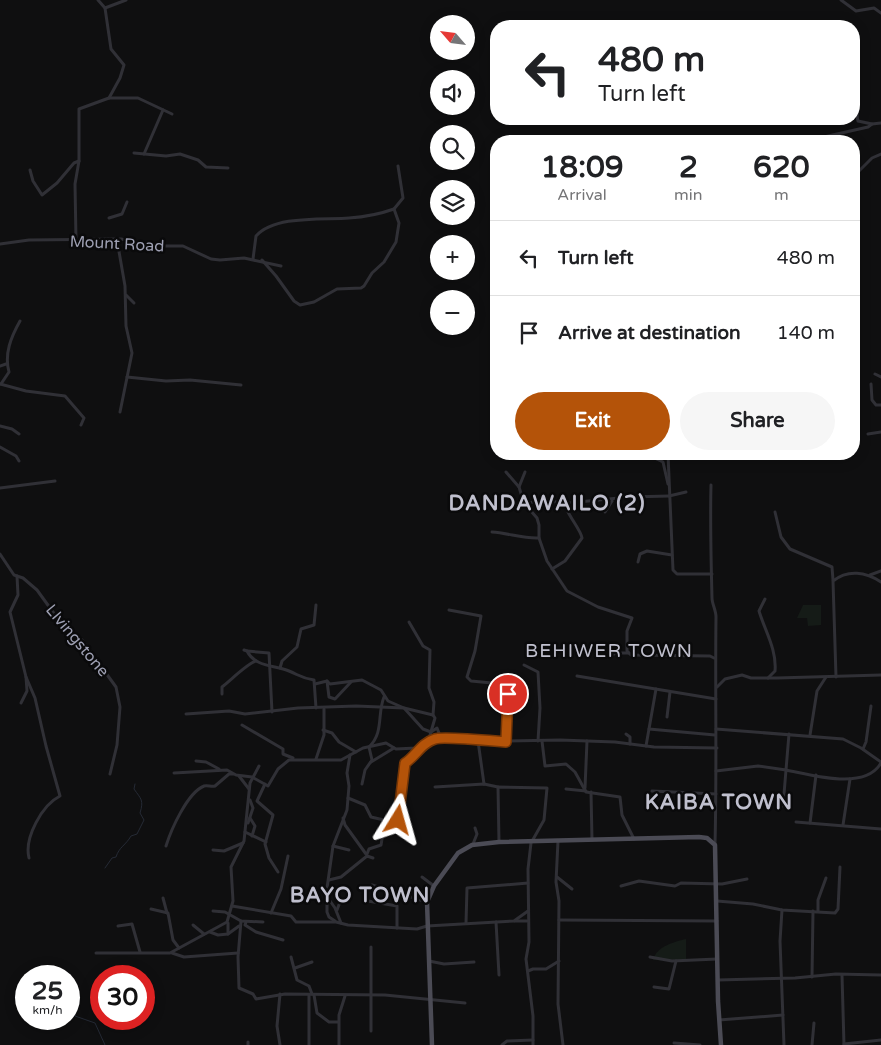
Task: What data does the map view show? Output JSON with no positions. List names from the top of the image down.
{
  "streets": {
    "street": ["Mount Road", "LIvingstone"]
  },
  "districts": [
    "DANDAWAILO (2)",
    "BEHIWER TOWN",
    "KAIBA TOWN",
    "BAYO TOWN"
  ],
  "north": "top left",
  "page": {
    "map_buttons": ["+", "−"],
    "turn": ["480 m", "Turn left"],
    "eta": [
      "18:09",
      "Arrival",
      "2",
      "min",
      "620",
      "m"
    ],
    "list": [
      {
        "name": "Turn left",
        "value": "480 m"
      },
      {
        "name": "Arrive at destination",
        "value": "140 m"
      }
    ],
    "buttons": ["Exit", "Share"],
    "speed": "25 km/h",
    "limit": "30"
  }
}
